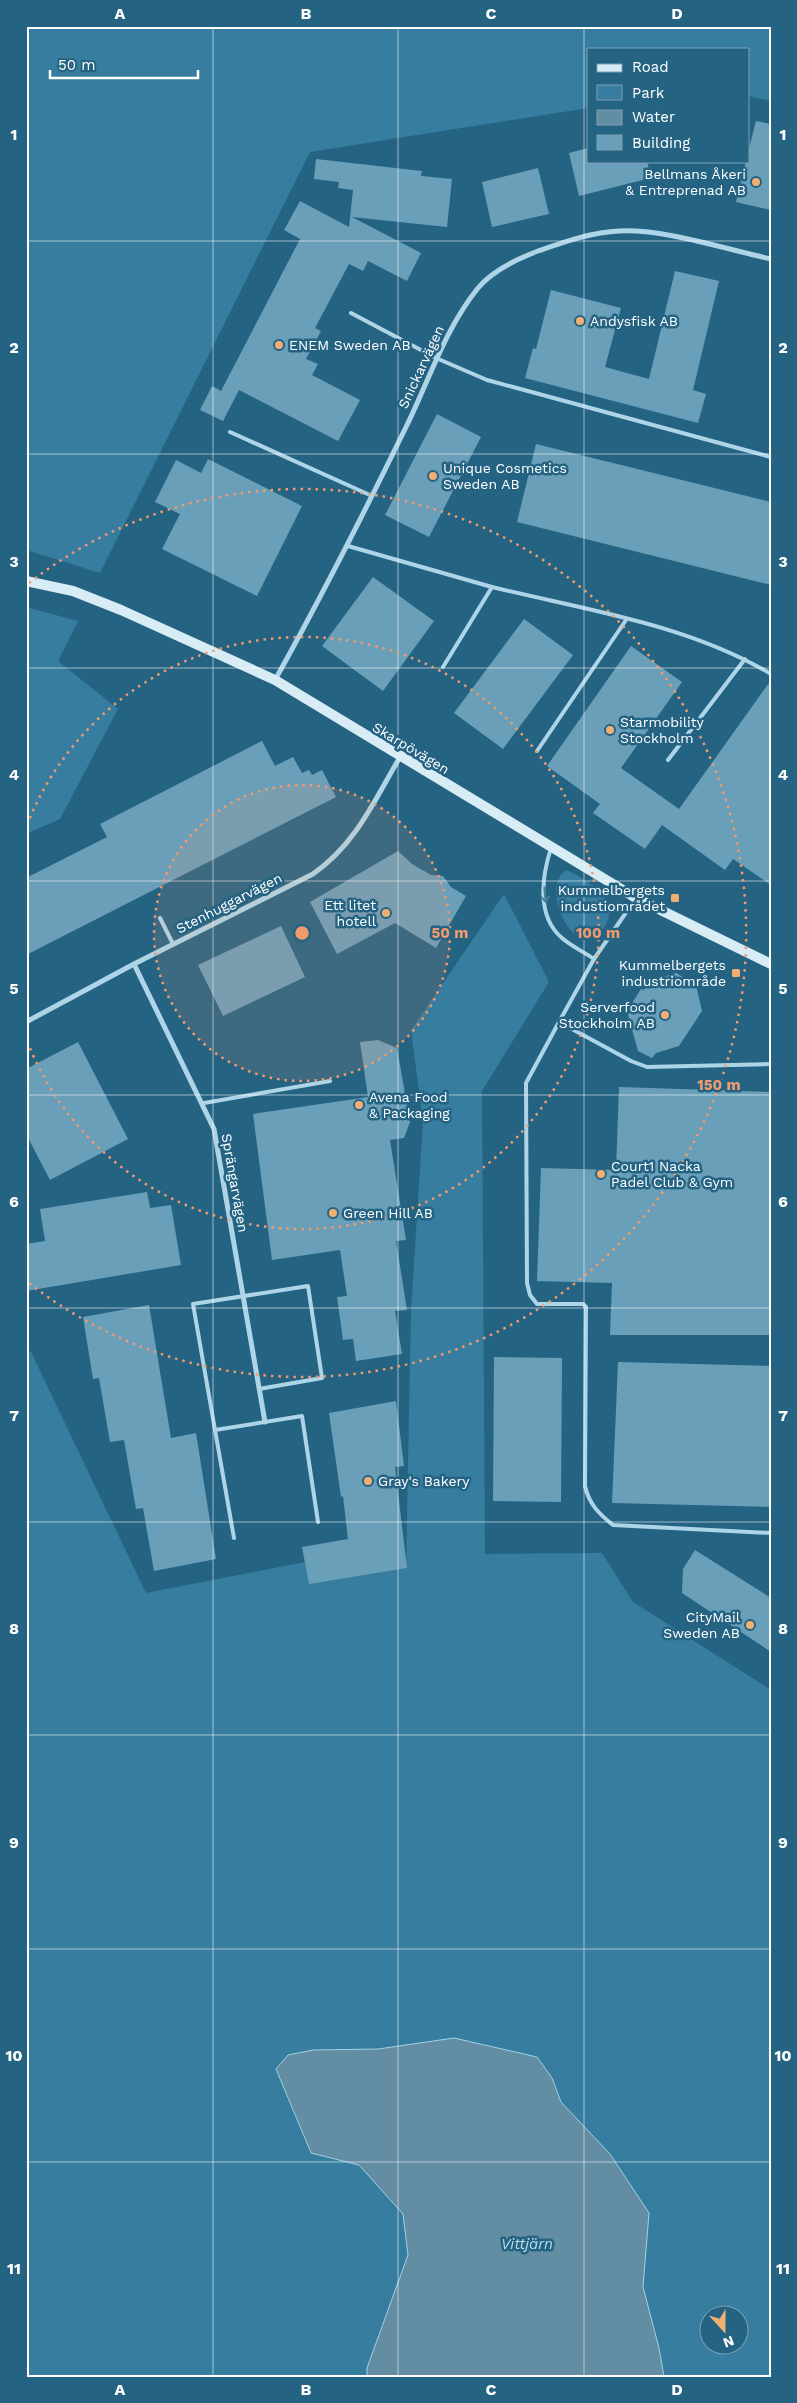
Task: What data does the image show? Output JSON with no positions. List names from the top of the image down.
{
  "streets": {
    "street": [
      "Snickarvägen",
      "Skarpövägen",
      "Stenhuggarvägen",
      "Sprängarvägen"
    ]
  },
  "crossings": [
    ["Snickarvägen", "Skarpövägen"],
    ["Skarpövägen", "Stenhuggarvägen"],
    ["Stenhuggarvägen", "Sprängarvägen"]
  ],
  "water": ["Vittjärn"],
  "places": {
    "other": [
      "Bellmans Åkeri & Entreprenad AB",
      "Andysfisk AB",
      "ENEM Sweden AB",
      "Unique Cosmetics Sweden AB",
      "Starmobility Stockholm",
      "Ett litet hotell",
      "Serverfood Stockholm AB",
      "Avena Food & Packaging",
      "Court1 Nacka Padel Club & Gym",
      "Green Hill AB",
      "Gray's Bakery",
      "CityMail Sweden AB"
    ],
    "transit": ["Kummelbergets industiområdet", "Kummelbergets industriområde"]
  },
  "legend": [
    "Road",
    "Park",
    "Water",
    "Building"
  ],
  "scale_bar": "50 m",
  "north": "bottom",
  "grid": {
    "columns": [
      "A",
      "B",
      "C",
      "D"
    ],
    "rows": [
      "1",
      "2",
      "3",
      "4",
      "5",
      "6",
      "7",
      "8",
      "9",
      "10",
      "11"
    ]
  },
  "rings": ["50 m", "100 m", "150 m"]
}
